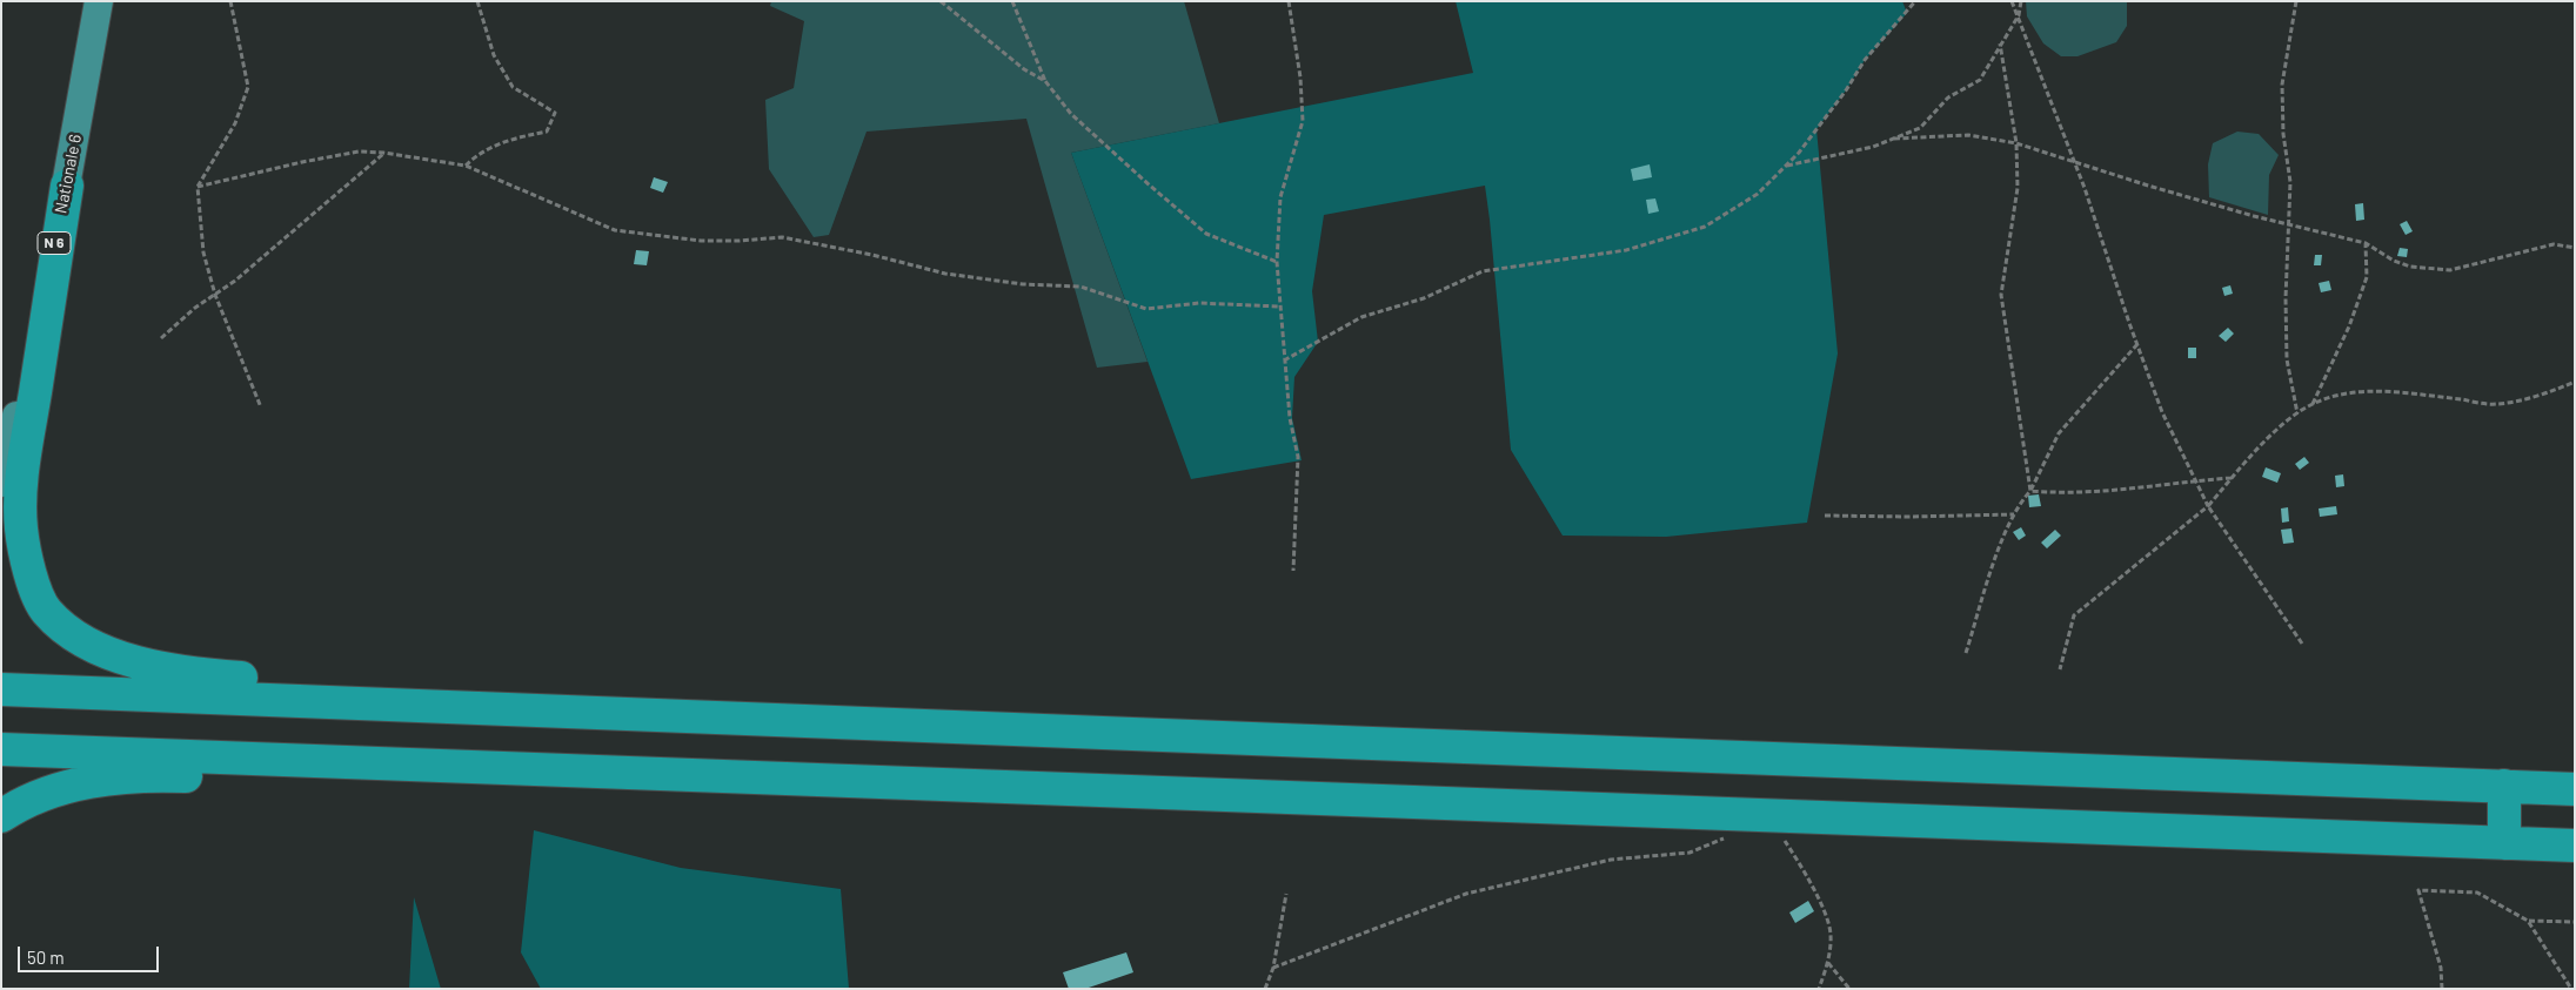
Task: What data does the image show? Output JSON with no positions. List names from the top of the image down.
{
  "streets": {
    "main road": ["Nationale 6", "N 6"]
  },
  "scale_bar": "50 m"
}
